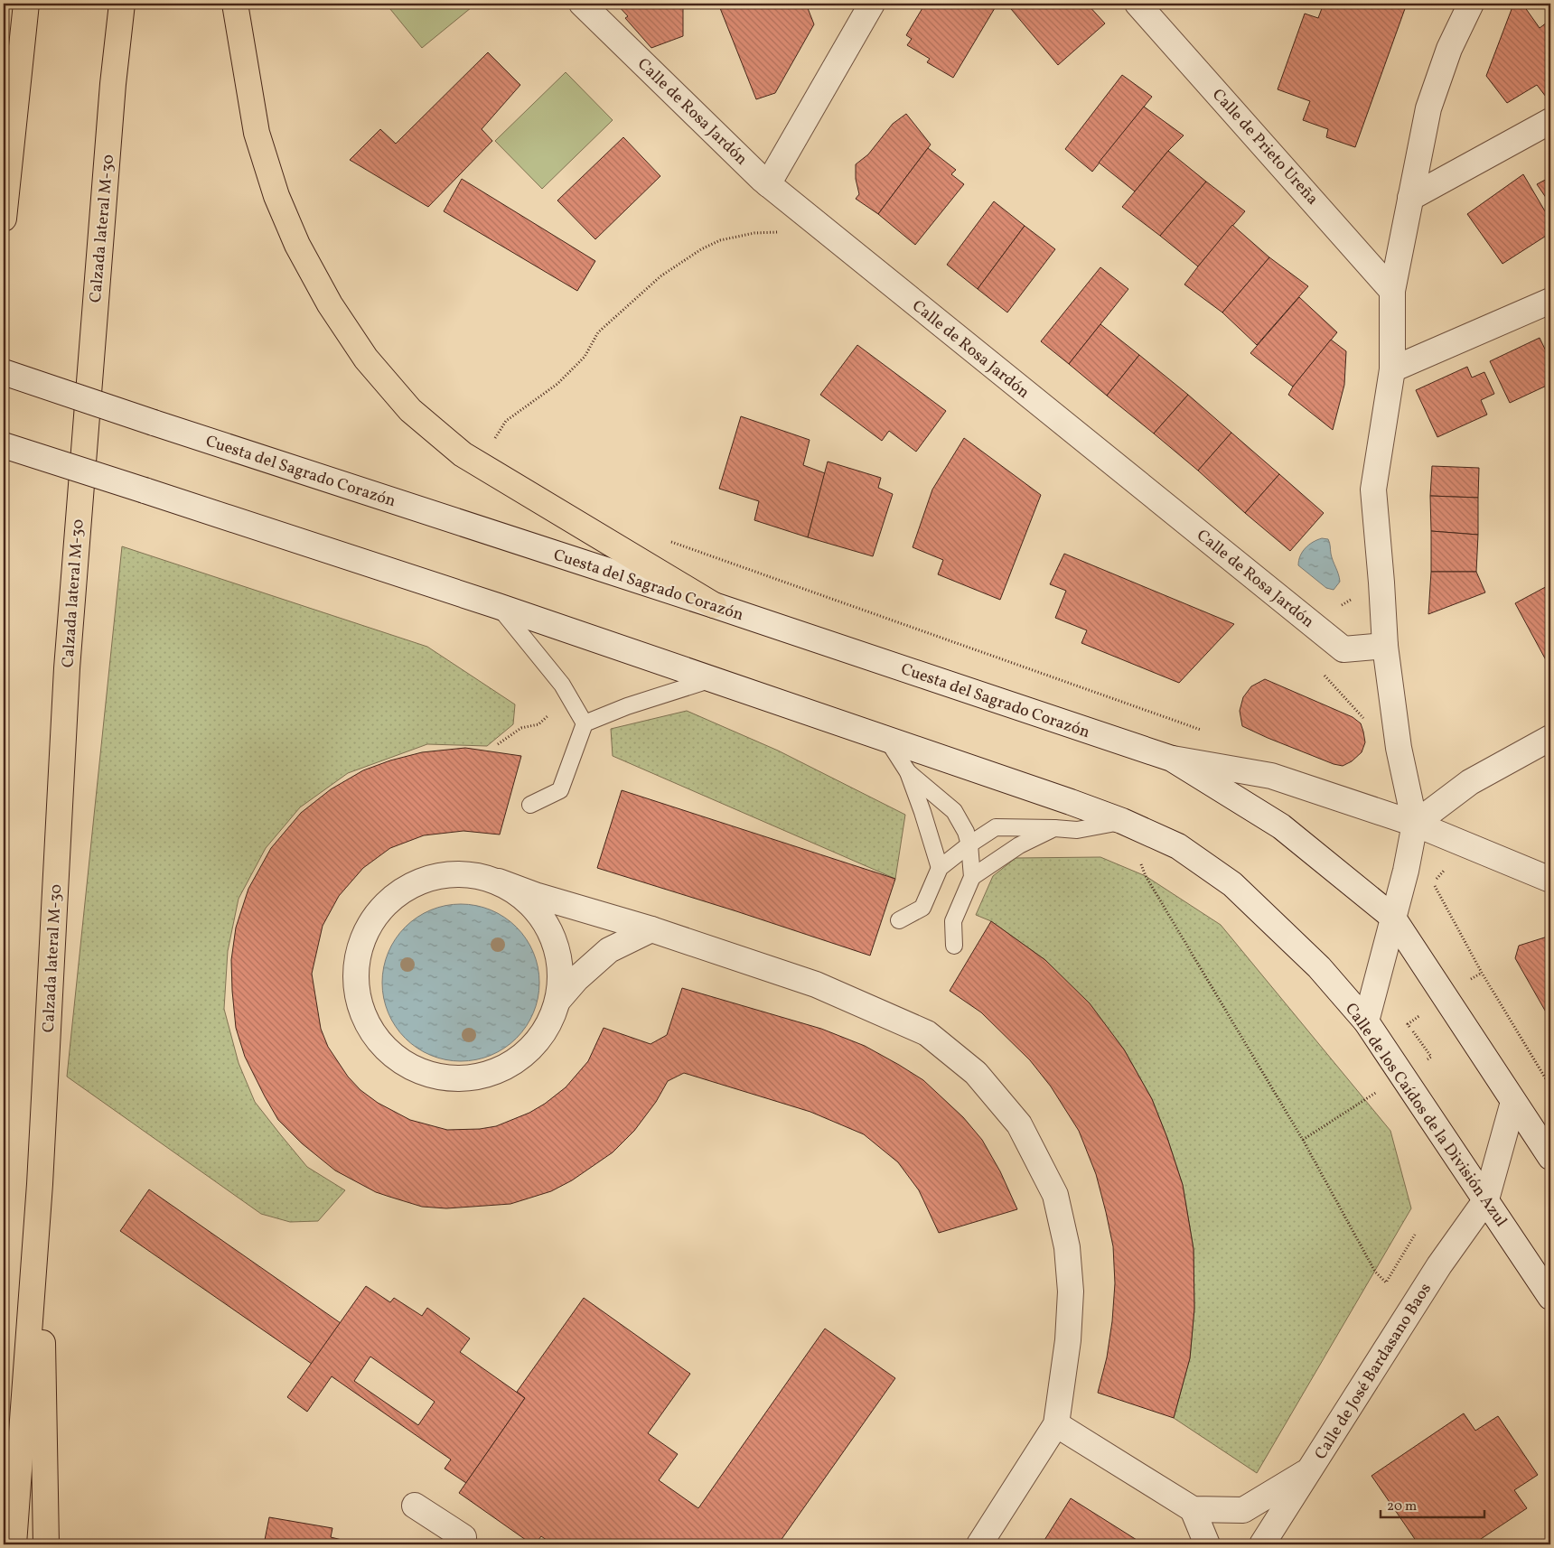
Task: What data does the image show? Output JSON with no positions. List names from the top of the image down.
{
  "streets": {
    "highway": ["Calzada lateral M-30"],
    "street": [
      "Calle de Rosa Jardón",
      "Calle de Prieto Ureña",
      "Cuesta del Sagrado Corazón",
      "Calle de los Caídos de la División Azul",
      "Calle de José Bardasano Baos"
    ]
  },
  "crossings": [
    ["Calle de los Caídos de la División Azul", "Calle de José Bardasano Baos"]
  ],
  "scale_bar": "20 m"
}
